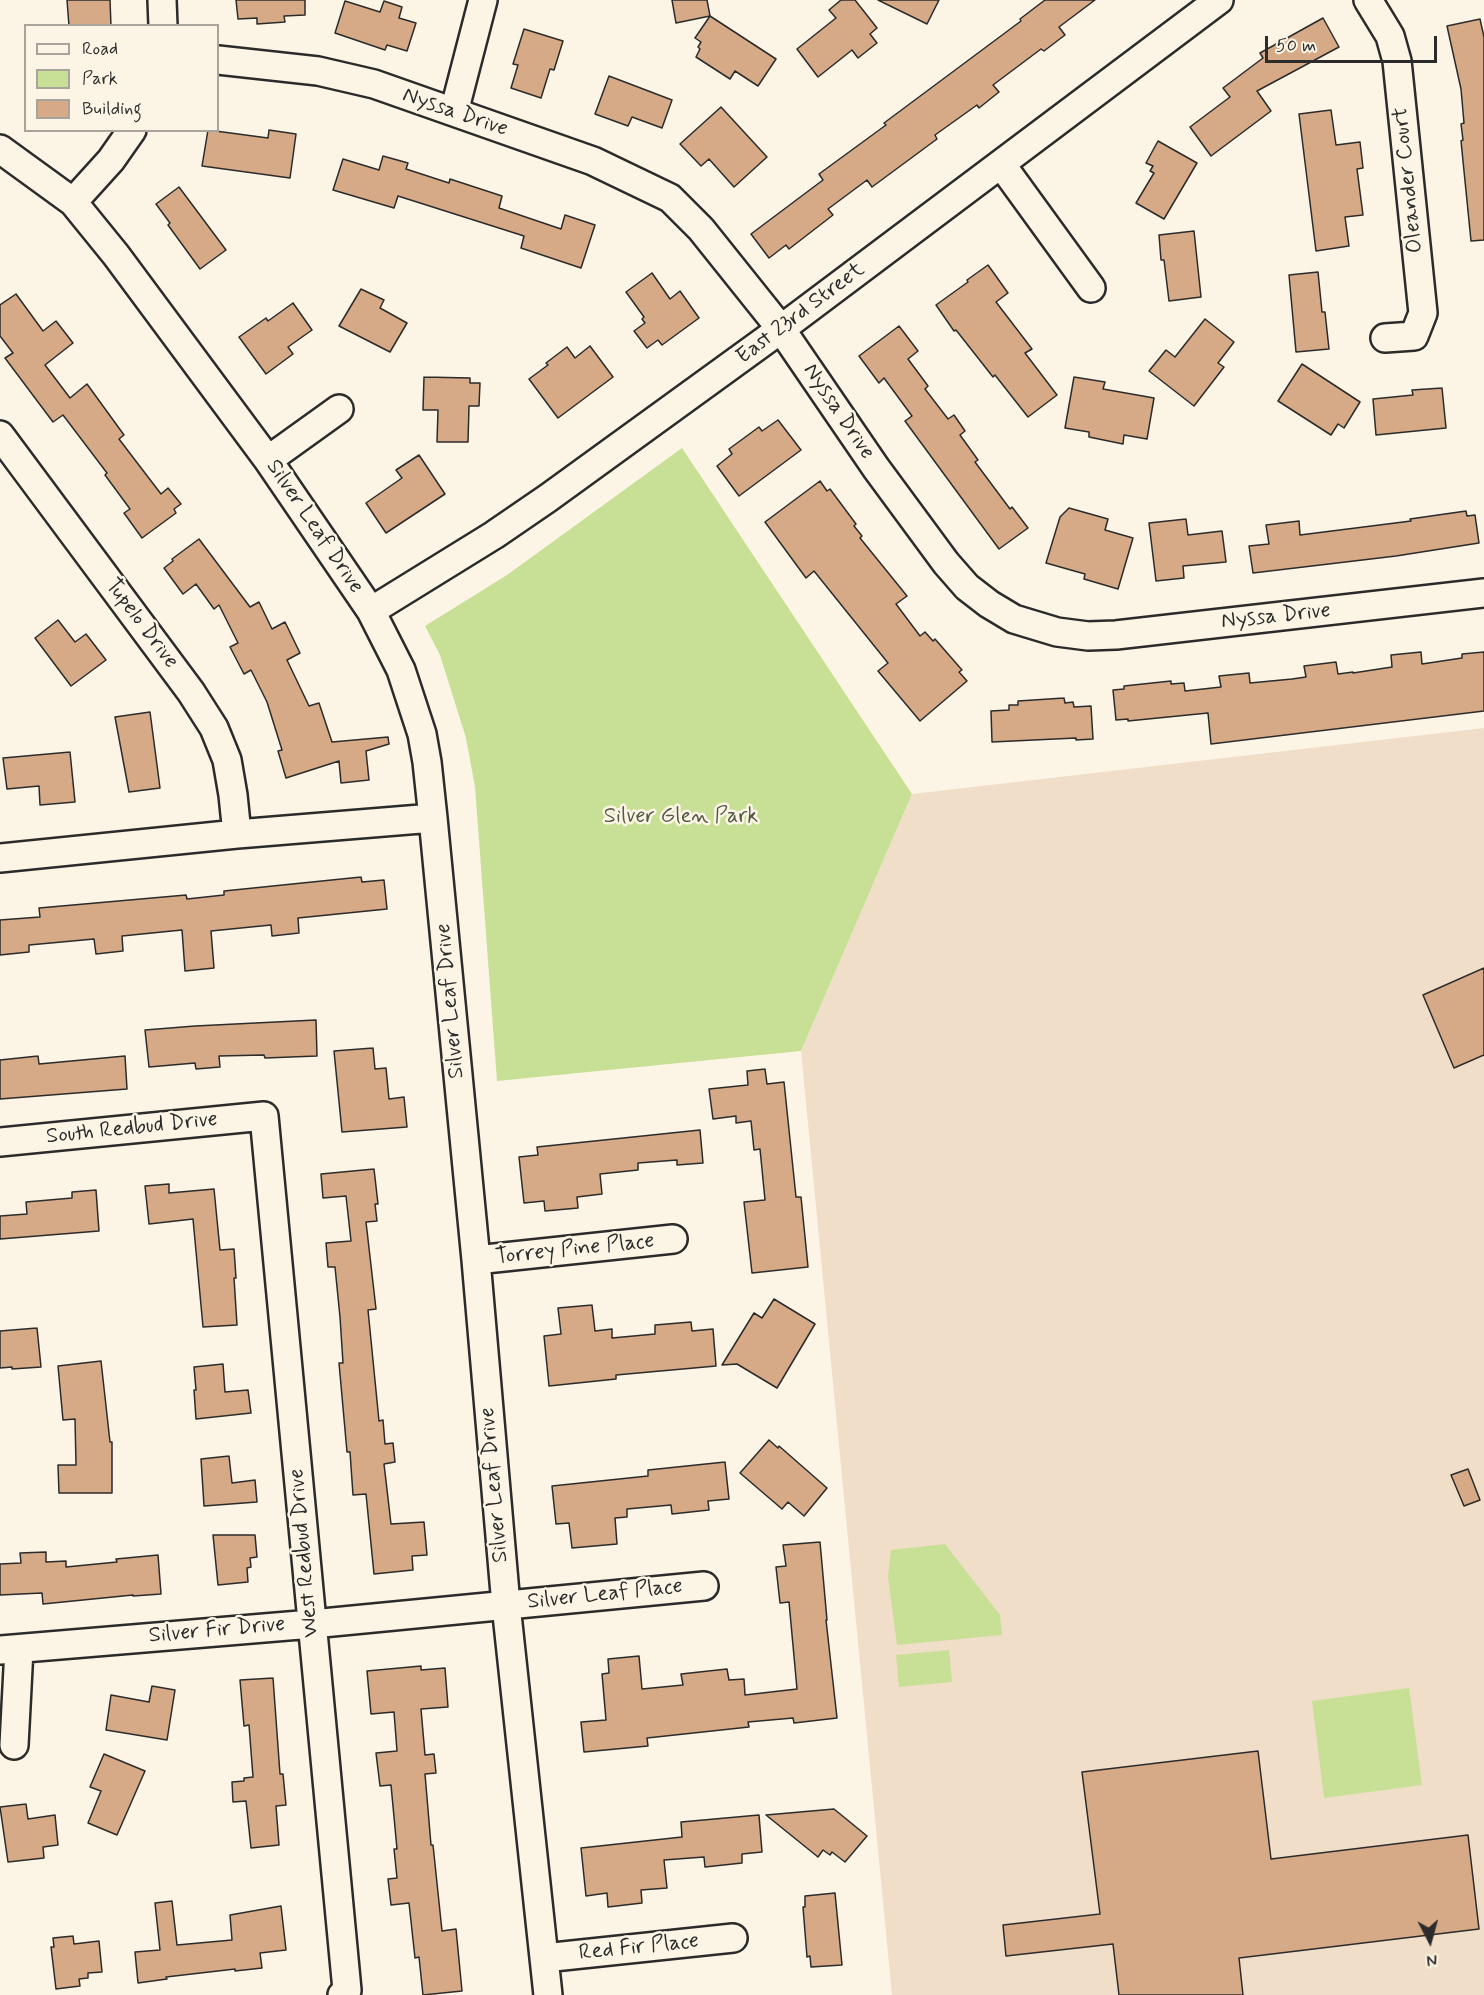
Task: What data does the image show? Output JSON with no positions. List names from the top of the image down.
{
  "streets": {
    "street": [
      "Nyssa Drive",
      "Oleander Court",
      "East 23rd Street",
      "Silver Leaf Drive",
      "Tupelo Drive",
      "South Redbud Drive",
      "Torrey Pine Place",
      "West Redbud Drive",
      "Silver Leaf Place",
      "Silver Fir Drive",
      "Red Fir Place"
    ]
  },
  "crossings": [
    ["Nyssa Drive", "East 23rd Street"],
    ["East 23rd Street", "Silver Leaf Drive"],
    ["Silver Leaf Drive", "Torrey Pine Place"],
    ["Silver Leaf Drive", "Silver Leaf Place"],
    ["Silver Leaf Drive", "Silver Fir Drive"],
    ["Silver Leaf Drive", "Red Fir Place"],
    ["South Redbud Drive", "West Redbud Drive"],
    ["West Redbud Drive", "Silver Fir Drive"],
    ["Silver Leaf Place", "Silver Fir Drive"]
  ],
  "parks": ["Silver Glen Park"],
  "legend": ["Road", "Park", "Building"],
  "scale_bar": "50 m",
  "north": "bottom"
}
